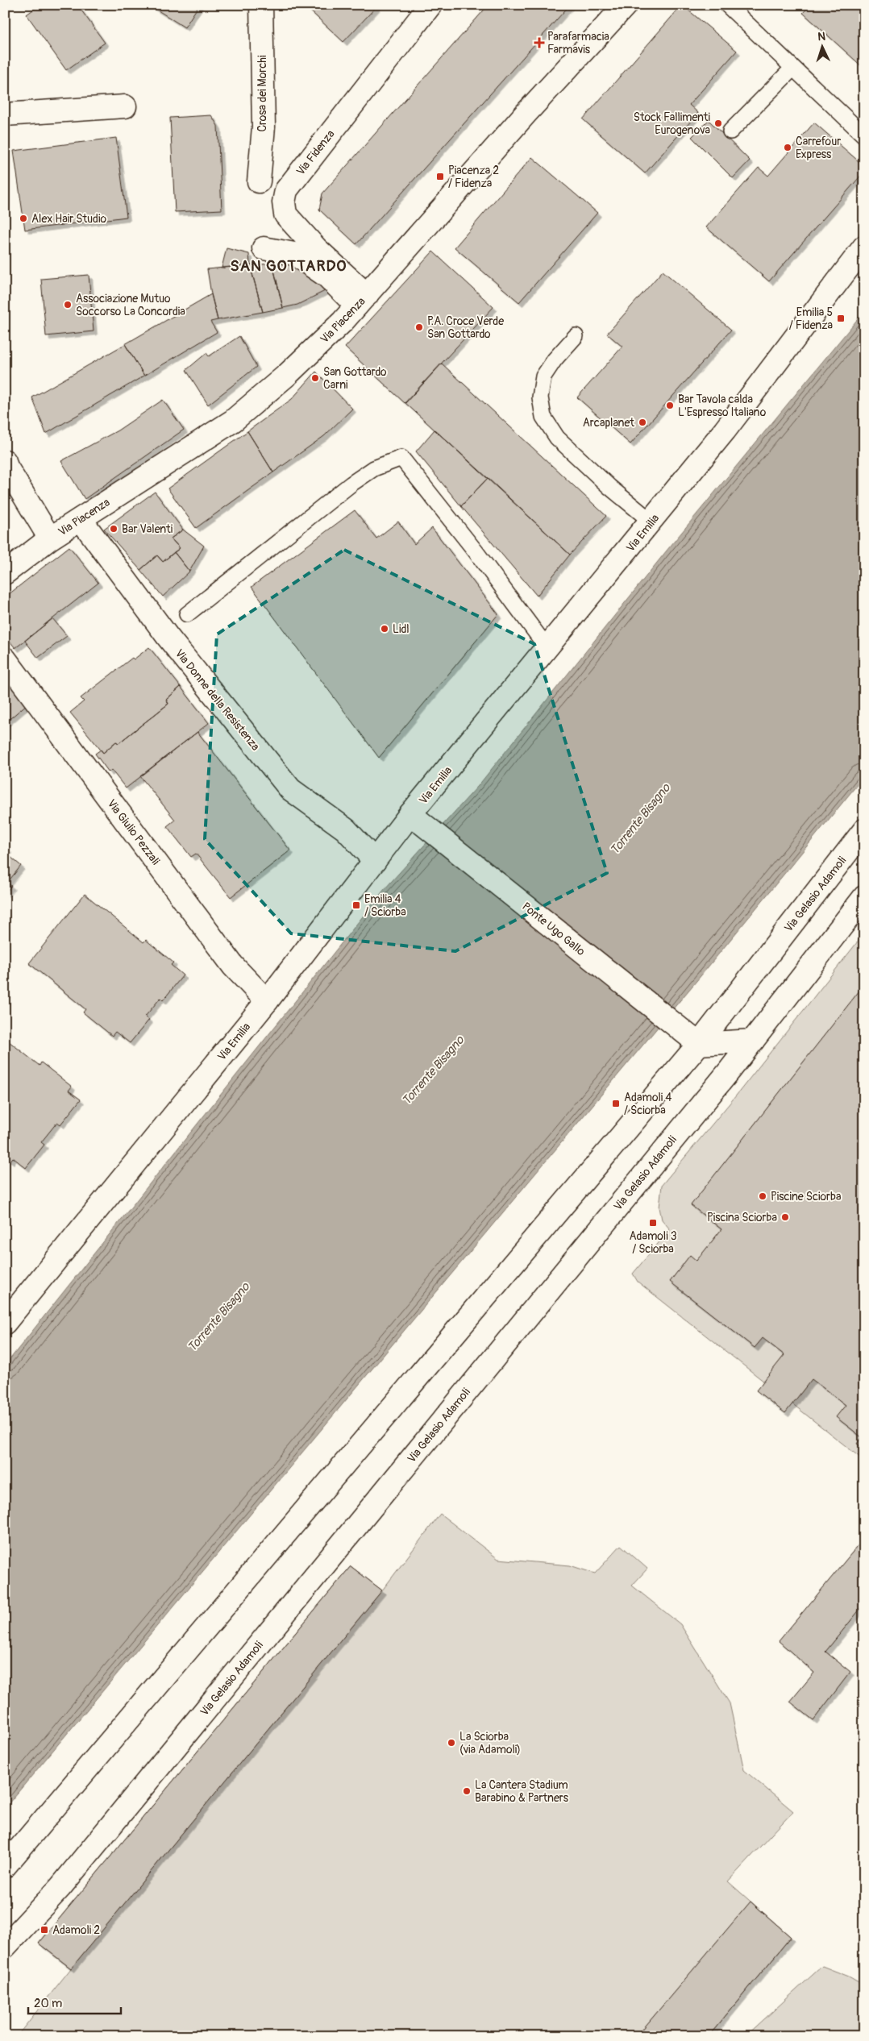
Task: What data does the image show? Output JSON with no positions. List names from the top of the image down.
{
  "streets": {
    "main road": [
      "Crosa dei Morchi",
      "Via Fidenza",
      "Via Piacenza",
      "Via Emilia",
      "Via Donne della Resistenza",
      "Via Giulio Pezzali",
      "Via Gelasio Adamoli",
      "Ponte Ugo Gallo"
    ]
  },
  "crossings": [
    ["Via Fidenza", "Via Piacenza"],
    ["Via Piacenza", "Via Donne della Resistenza"],
    ["Via Emilia", "Via Donne della Resistenza"],
    ["Via Emilia", "Via Giulio Pezzali"],
    ["Via Emilia", "Ponte Ugo Gallo"],
    ["Via Gelasio Adamoli", "Ponte Ugo Gallo"]
  ],
  "districts": ["SAN GOTTARDO"],
  "water": ["Torrente Bisagno"],
  "places": {
    "health": ["Parafarmacia Farmavis"],
    "other": [
      "Stock Fallimenti Eurogenova",
      "Carrefour Express",
      "Alex Hair Studio",
      "Associazione Mutuo Soccorso La Concordia",
      "P.A. Croce Verde San Gottardo",
      "San Gottardo Carni",
      "Bar Tavola calda L'Espresso Italiano",
      "Arcaplanet",
      "Bar Valenti",
      "Lidl",
      "Piscine Sciorba",
      "Piscina Sciorba",
      "La Sciorba (via Adamoli)",
      "La Cantera Stadium Barabino & Partners"
    ],
    "transit": [
      "Piacenza 2 / Fidenza",
      "Emilia 5 / Fidenza",
      "Emilia 4 / Sciorba",
      "Adamoli 4 / Sciorba",
      "Adamoli 3 / Sciorba",
      "Adamoli 2"
    ]
  },
  "scale_bar": "20 m",
  "north": "top"
}
